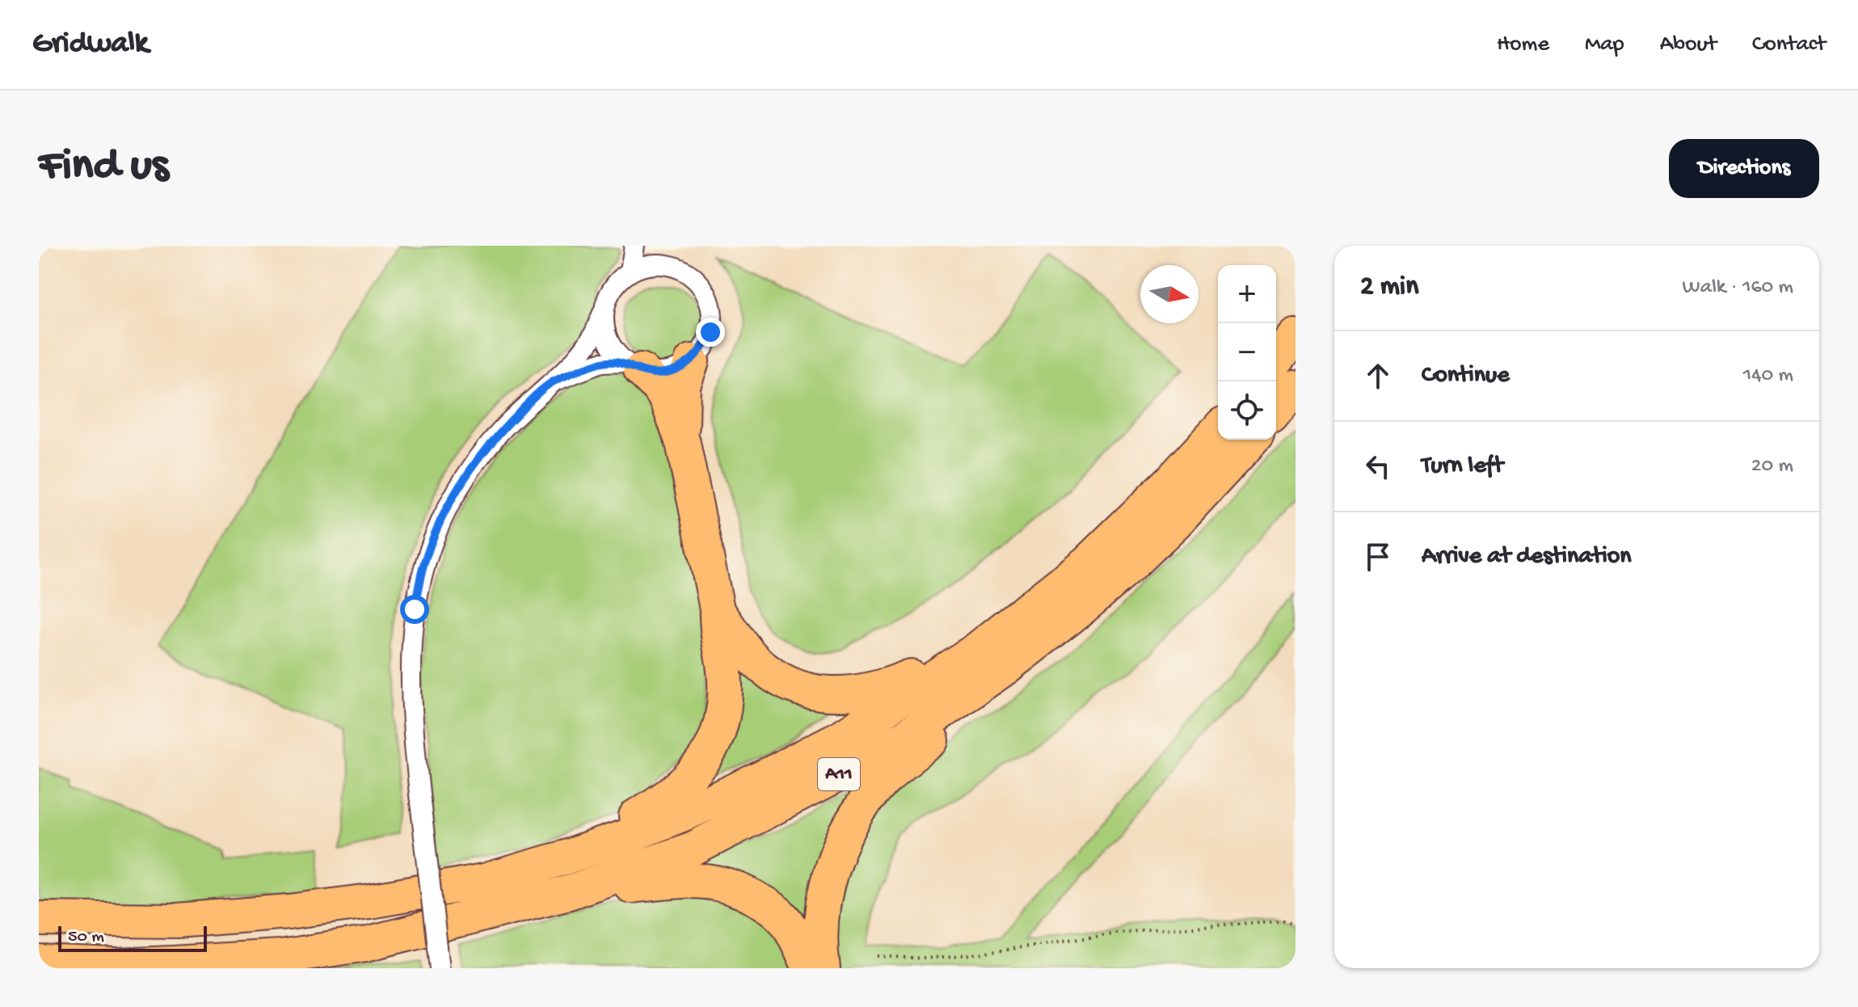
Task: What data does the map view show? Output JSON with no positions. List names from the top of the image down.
{
  "streets": {
    "highway": ["A11"]
  },
  "scale_bar": "50 m",
  "north": "right",
  "page": {
    "header": "Gridwalk",
    "nav": [
      "Home",
      "Map",
      "About",
      "Contact"
    ],
    "buttons": "Directions",
    "title": "Find us",
    "heading": ["2 min", "Walk · 160 m"],
    "map_buttons": ["+", "−"],
    "list": [
      ["Continue", "140 m"],
      ["Turn left", "20 m"],
      "Arrive at destination"
    ],
    "scale": "50 m"
  }
}
